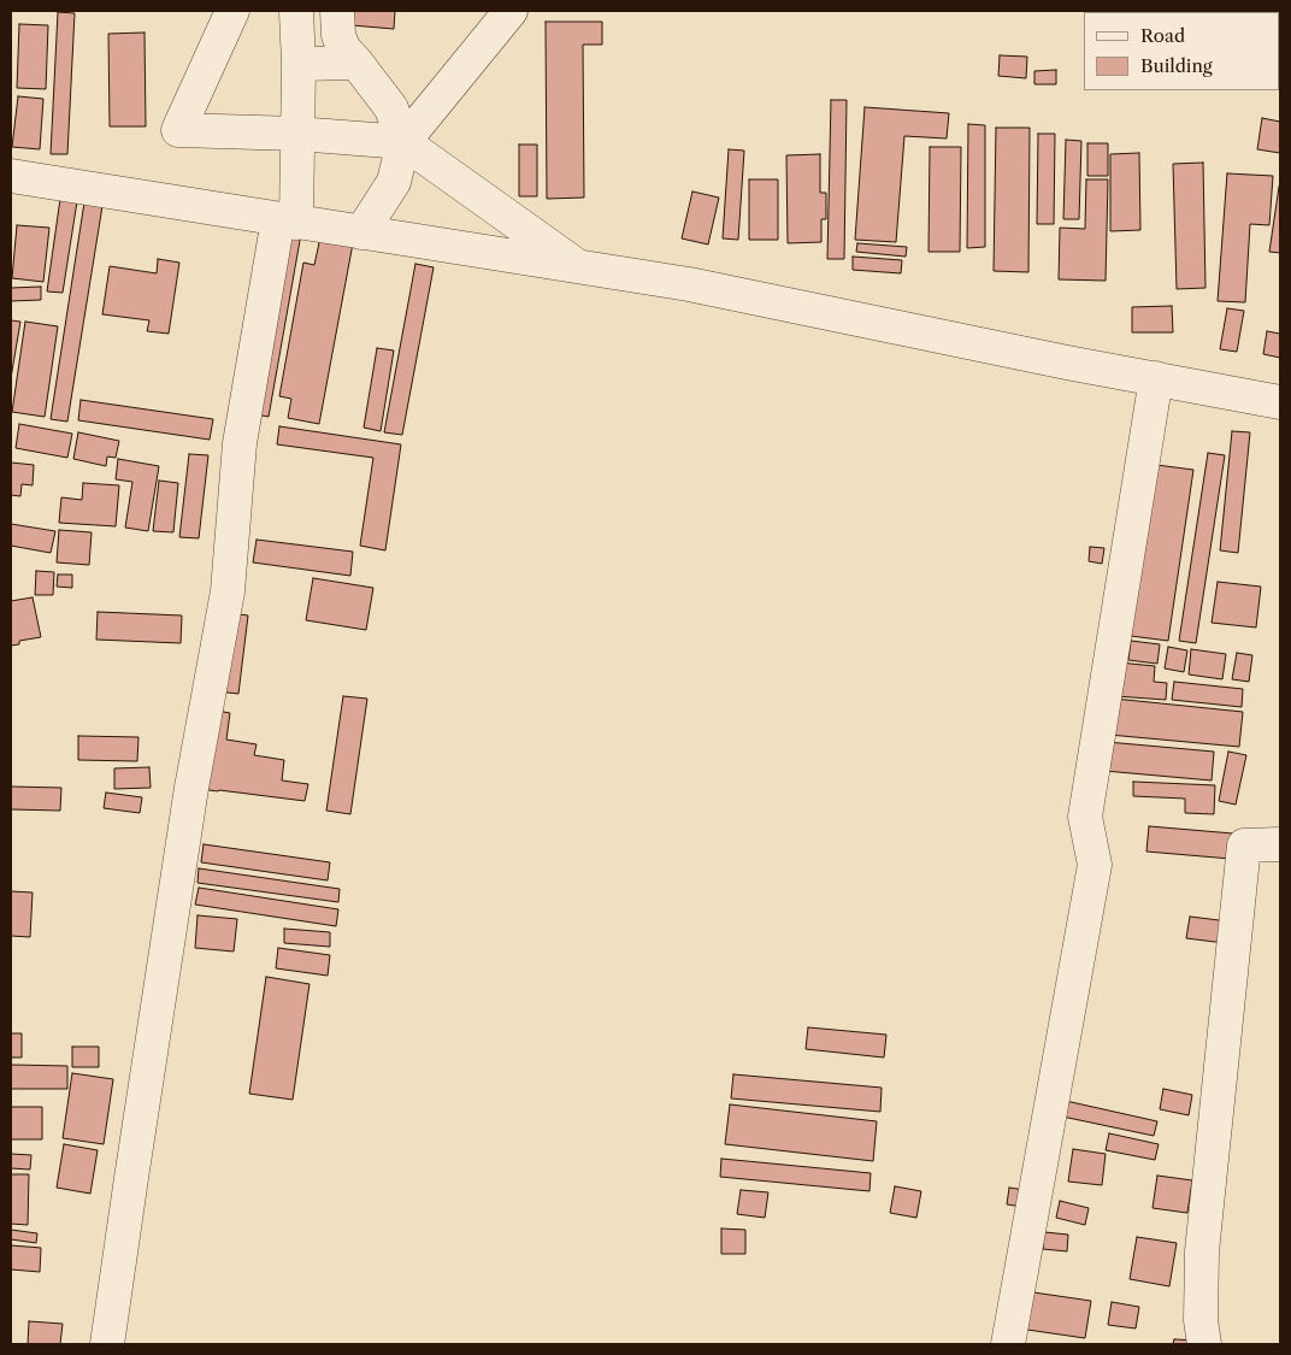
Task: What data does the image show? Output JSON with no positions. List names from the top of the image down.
{
  "legend": ["Road", "Building"]
}
